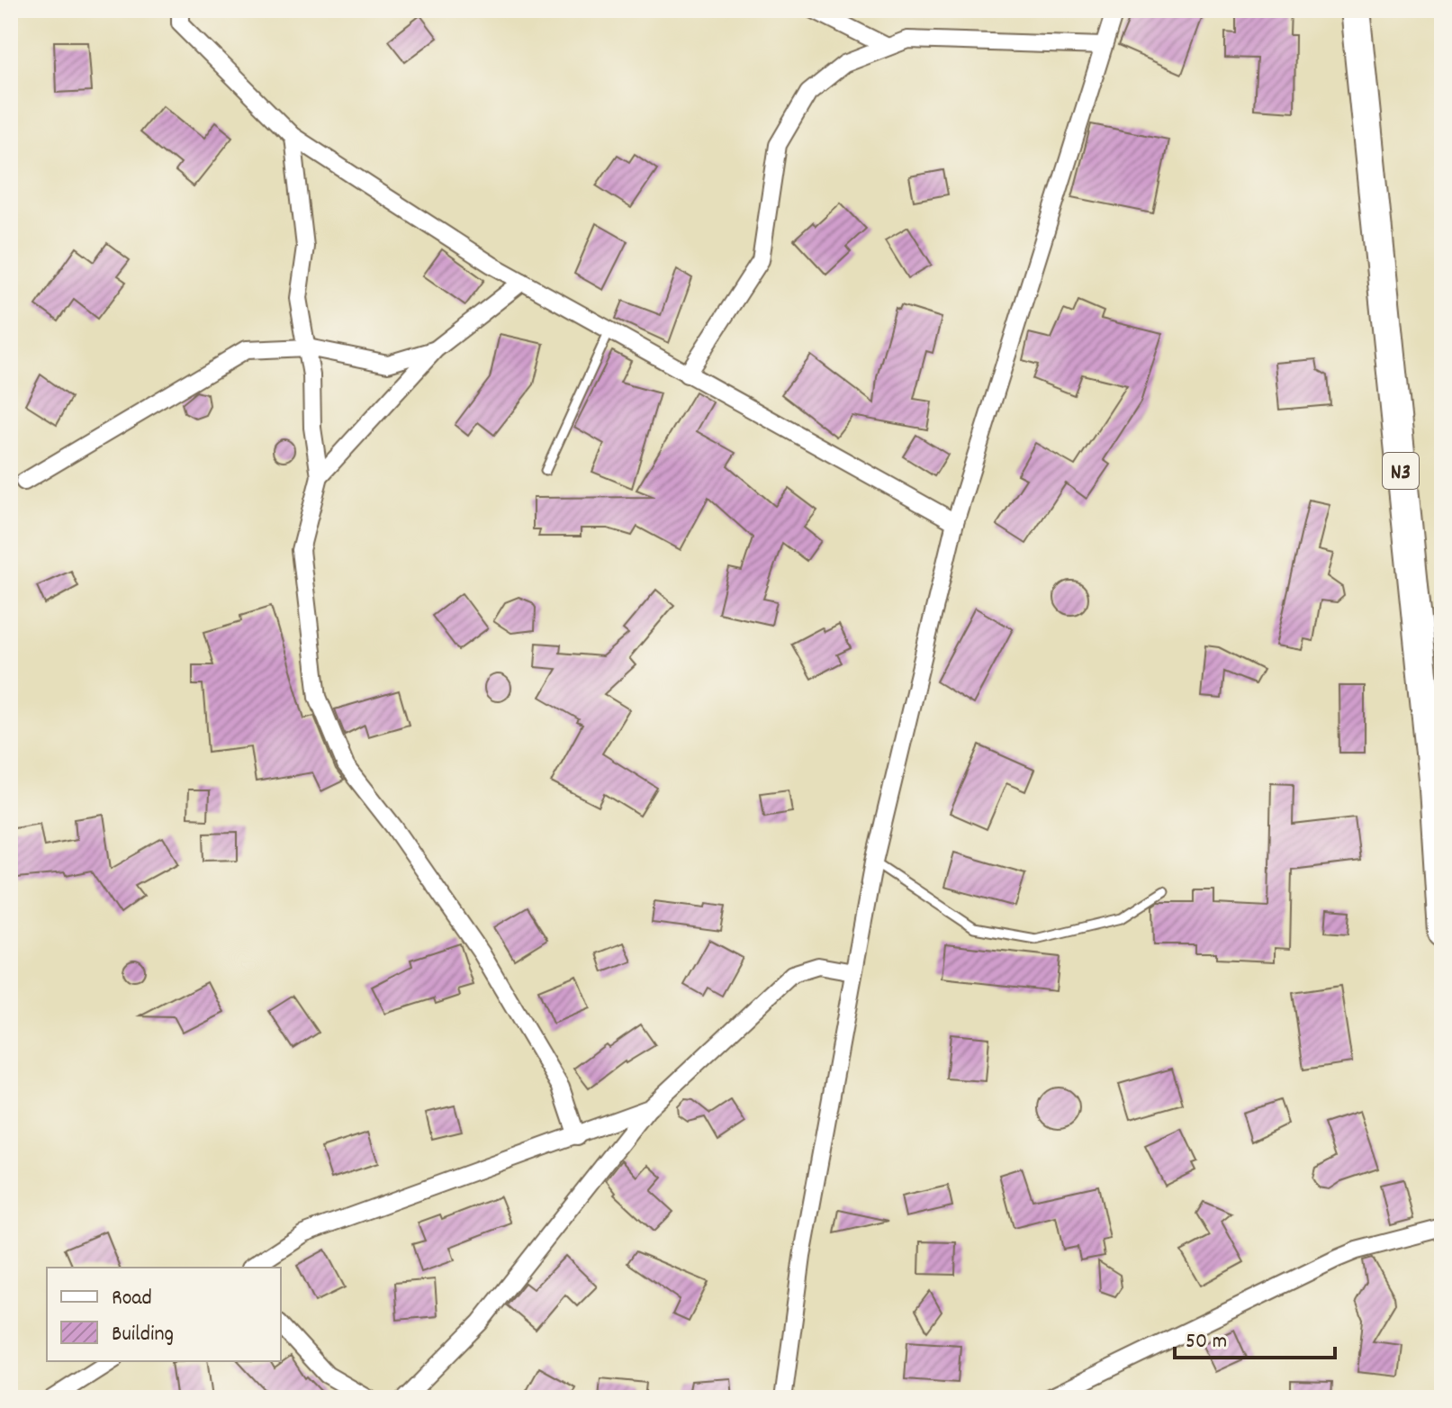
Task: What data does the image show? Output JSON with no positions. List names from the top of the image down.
{
  "streets": {
    "highway": ["N3"]
  },
  "legend": ["Road", "Building"],
  "scale_bar": "50 m"
}
